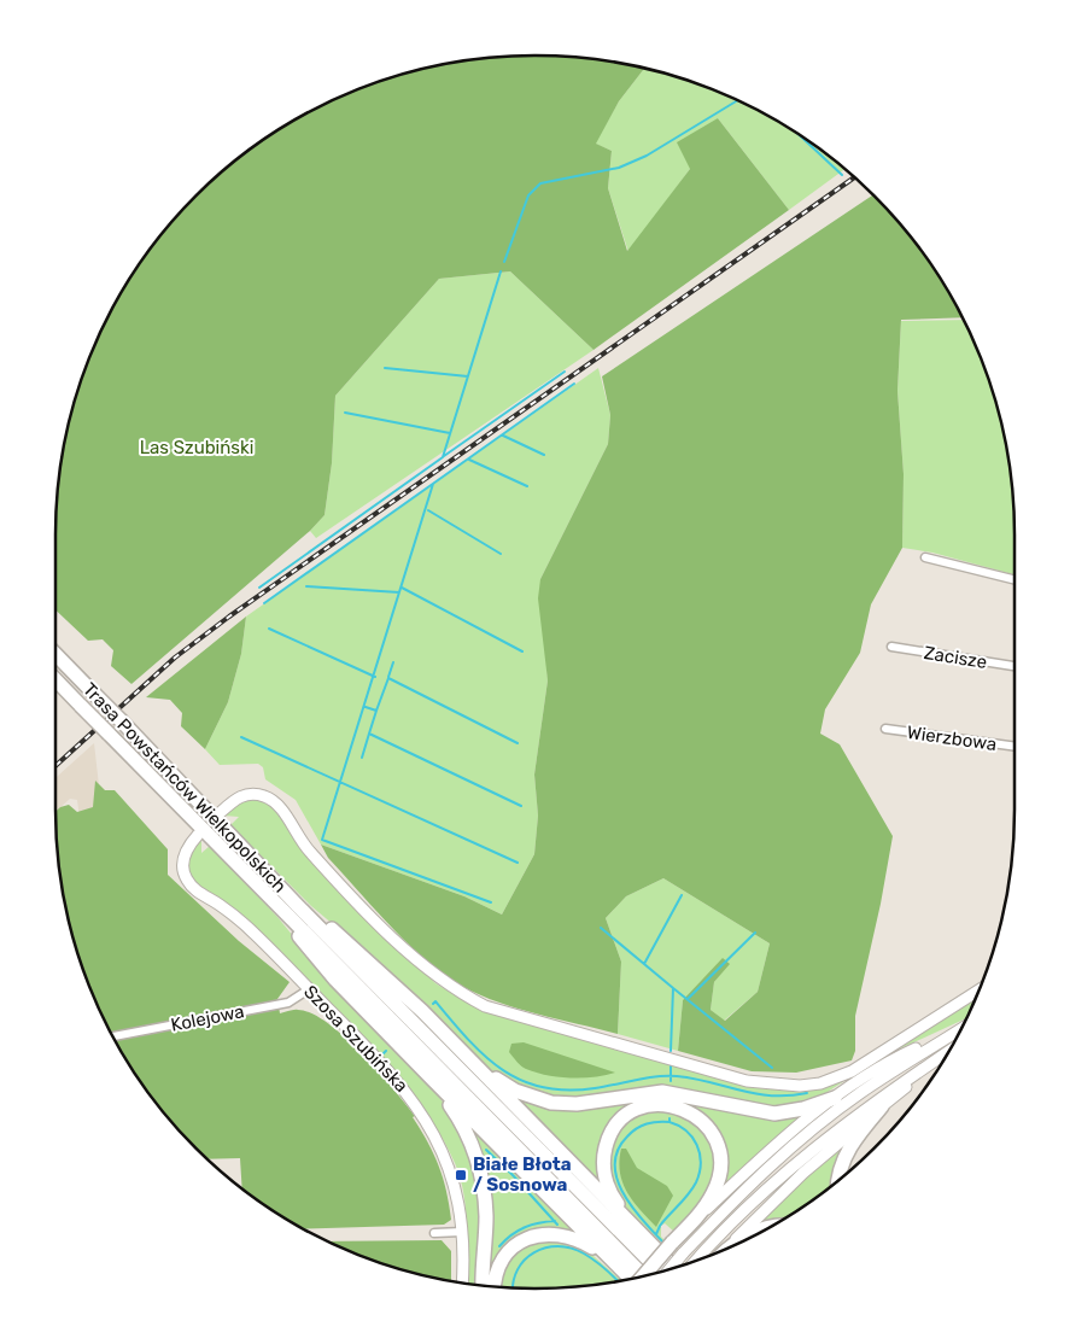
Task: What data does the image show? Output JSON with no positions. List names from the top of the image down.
{
  "streets": {
    "highway": ["Trasa Powstańców Wielkopolskich"],
    "street": [
      "Zacisze",
      "Wierzbowa",
      "Kolejowa",
      "Szosa Szubińska"
    ]
  },
  "crossings": [
    ["Kolejowa", "Szosa Szubińska"]
  ],
  "parks": ["Las Szubiński"],
  "places": {
    "transit": ["Białe Błota / Sosnowa"]
  }
}
